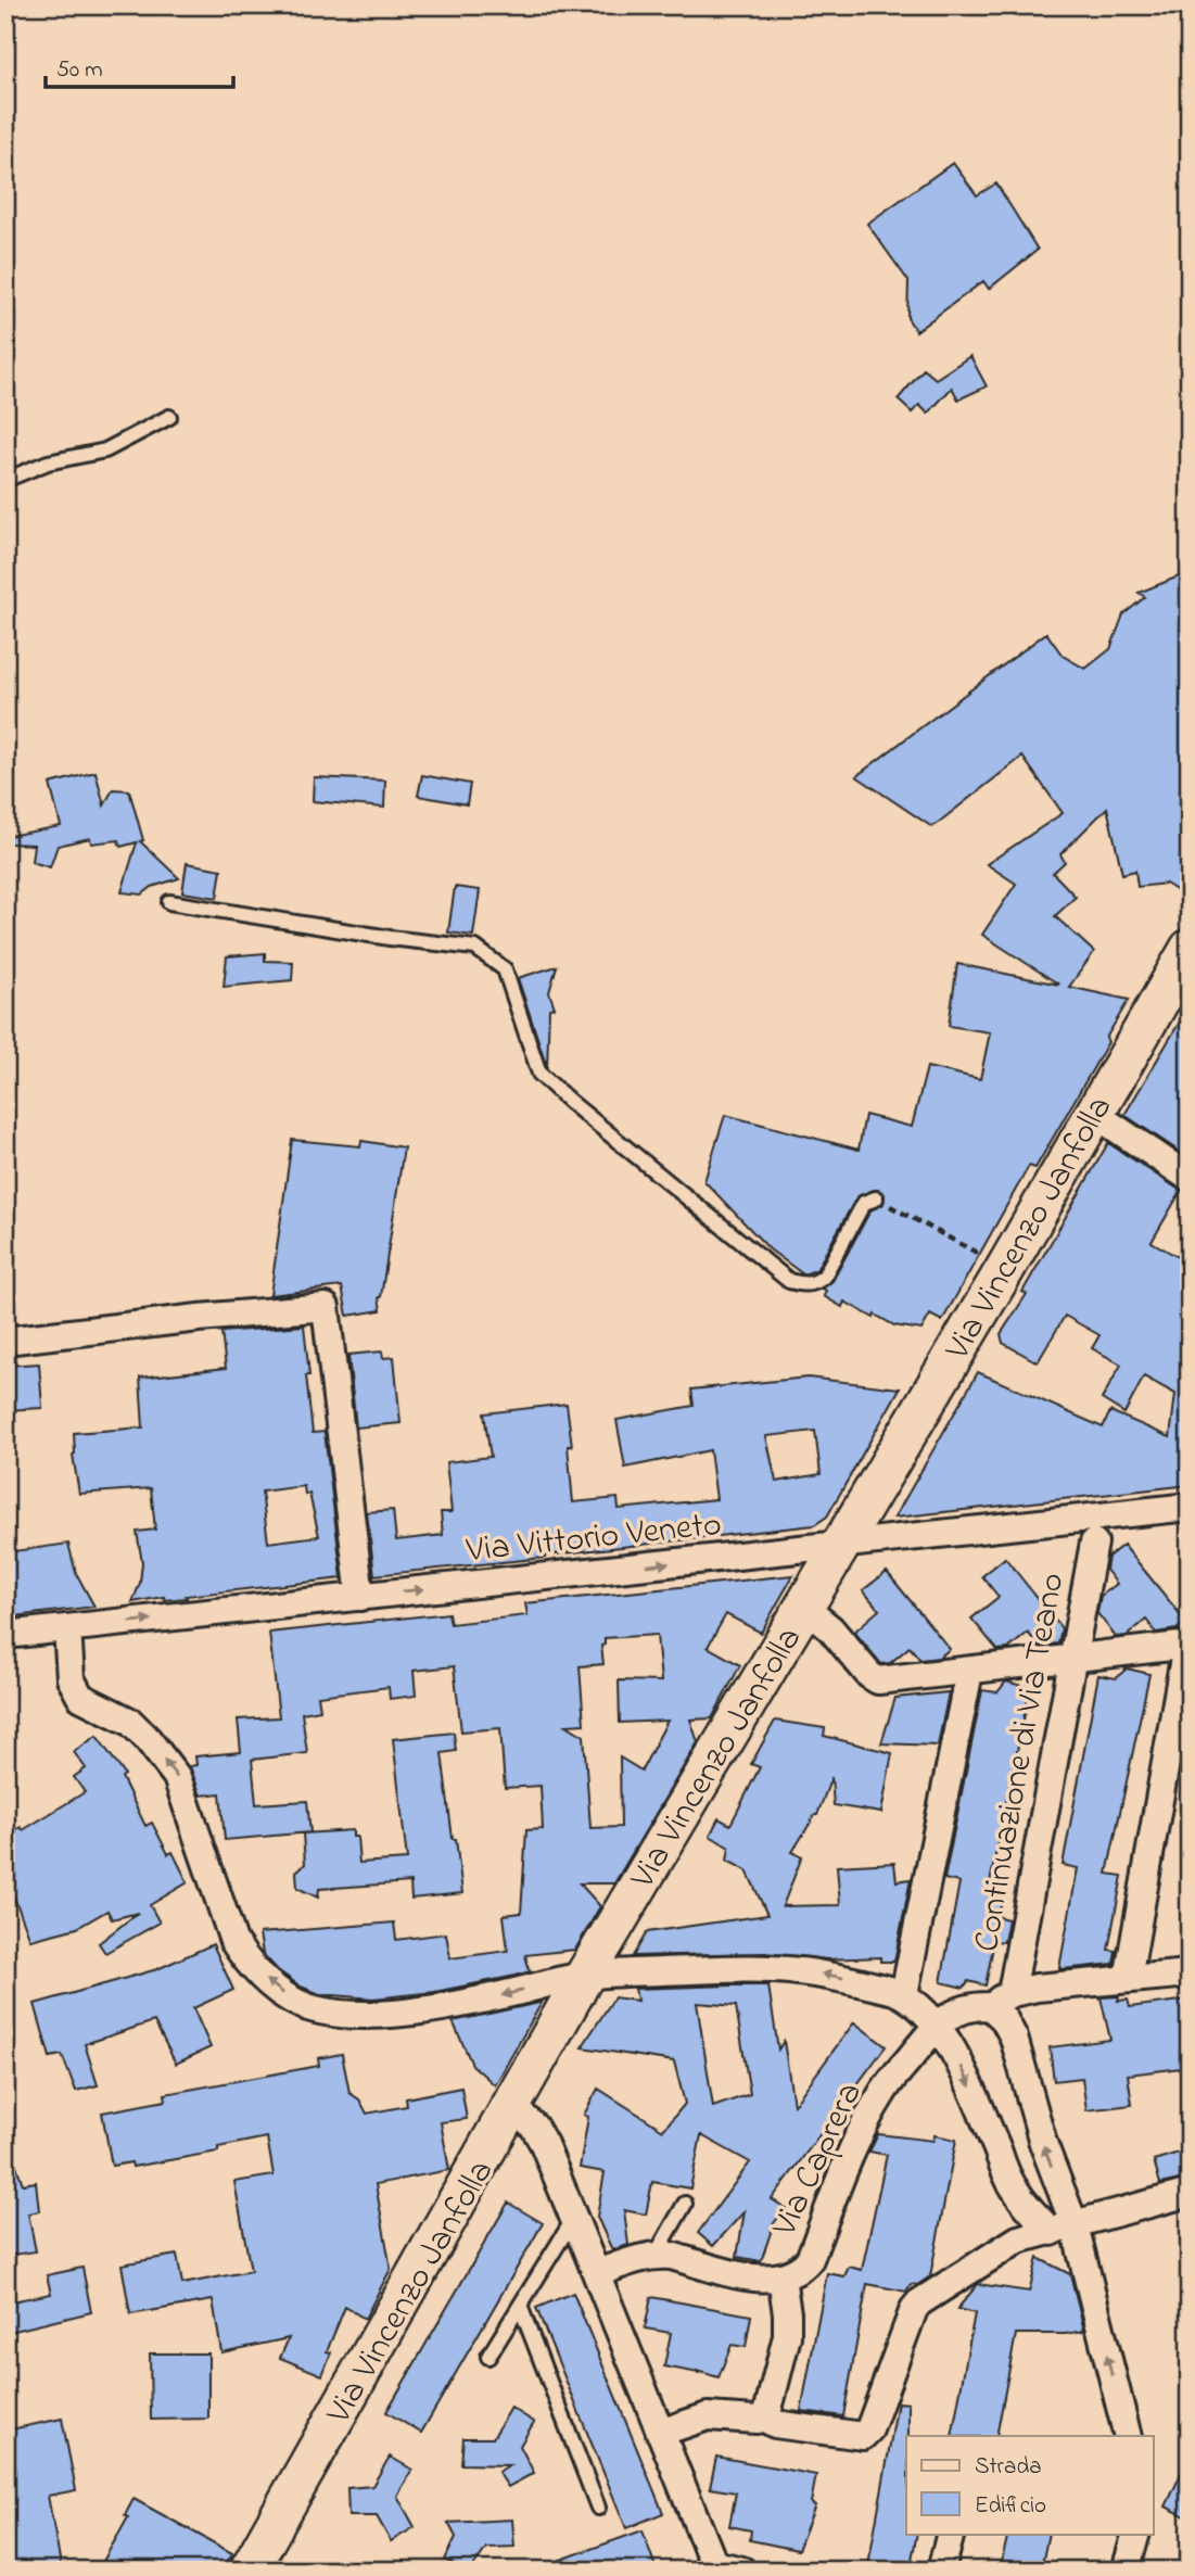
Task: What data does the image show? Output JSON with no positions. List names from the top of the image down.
{
  "streets": {
    "main road": ["Via Vincenzo Janfolla"],
    "street": ["Via Vittorio Veneto", "Continuazione di Via Teano", "Via Caprera"]
  },
  "crossings": [
    ["Via Vincenzo Janfolla", "Via Vittorio Veneto"]
  ],
  "one_way": ["Via Vittorio Veneto"],
  "legend": ["Strada", "Edificio"],
  "scale_bar": "50 m"
}
